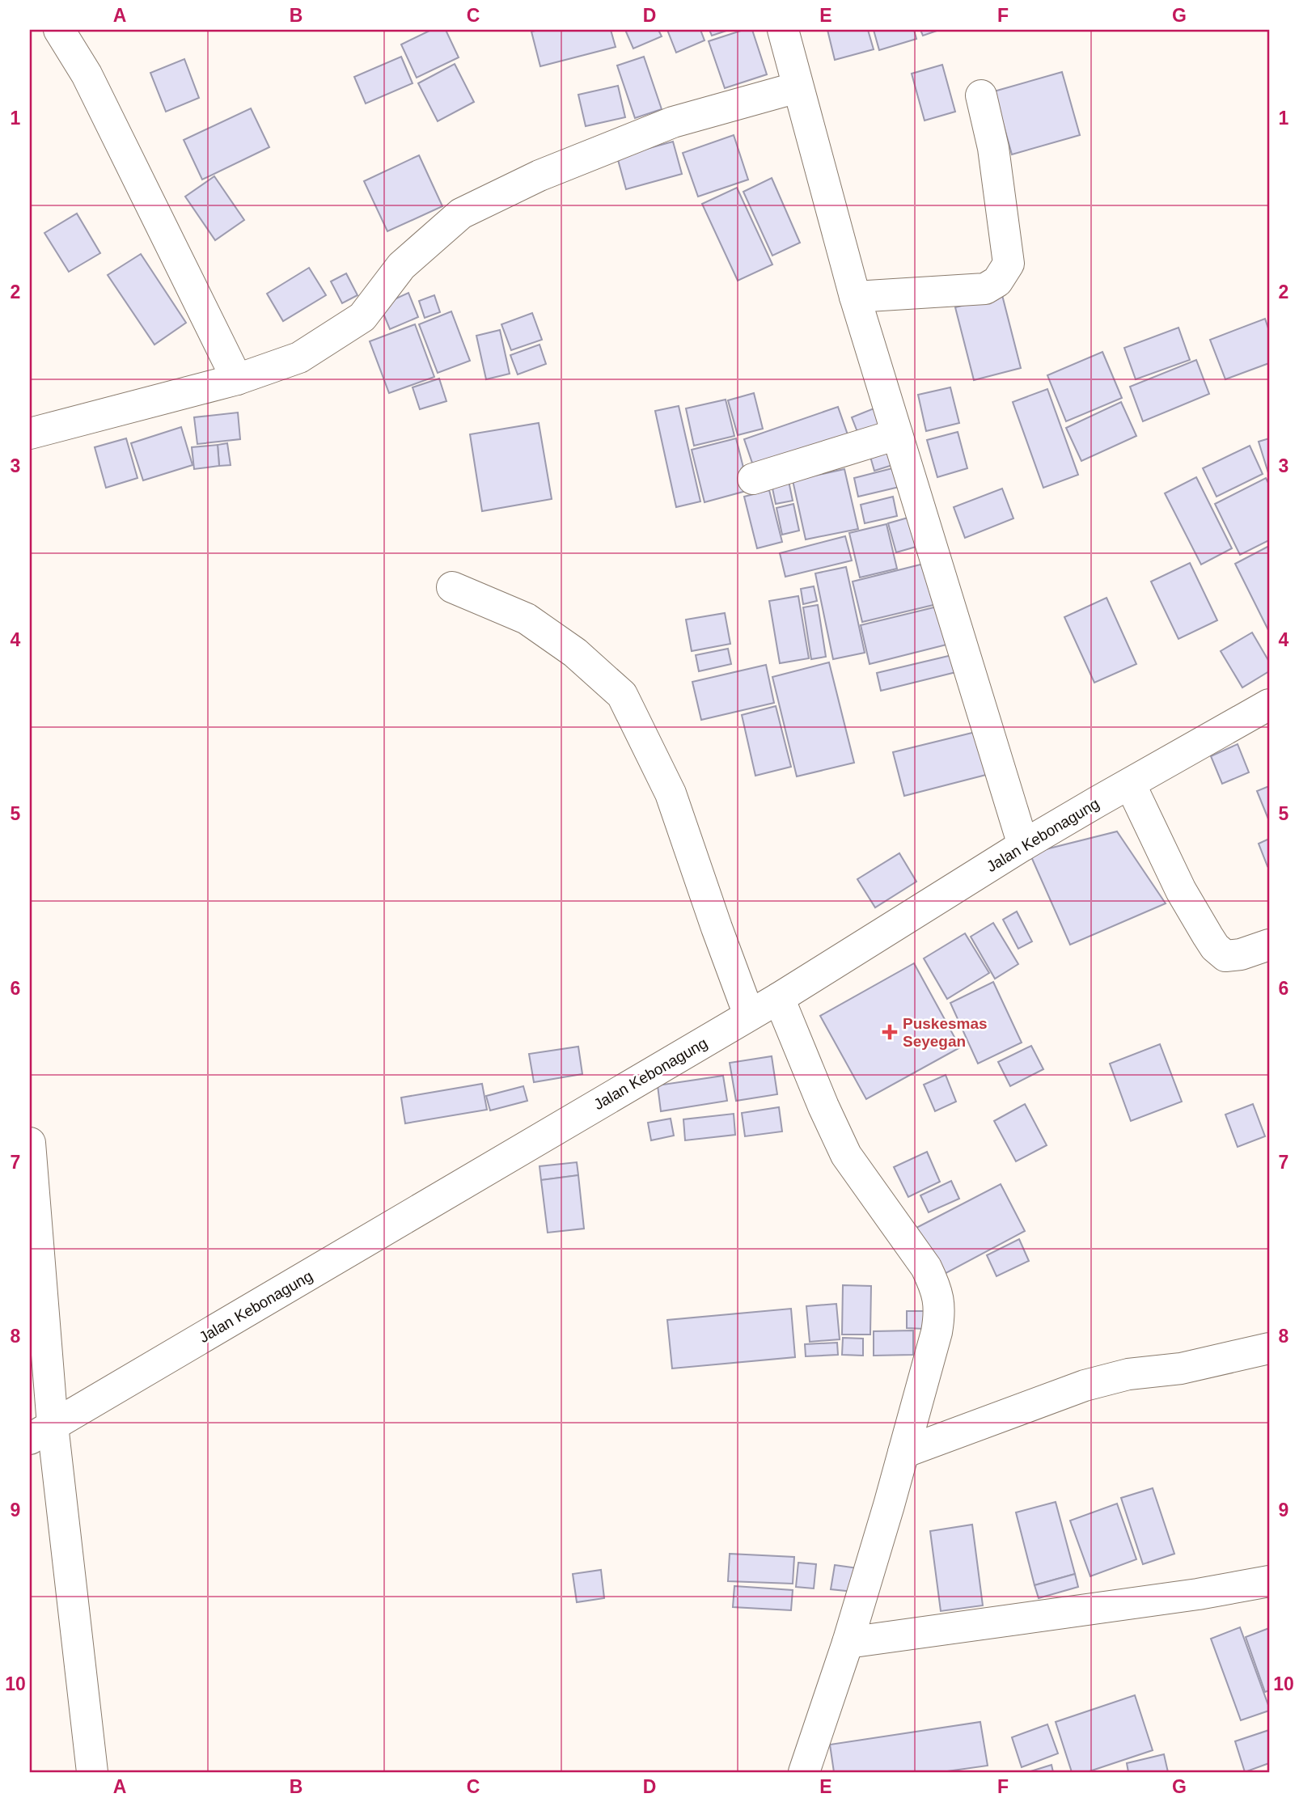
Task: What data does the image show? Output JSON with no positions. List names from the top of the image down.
{
  "streets": {
    "street": ["Jalan Kebonagung"]
  },
  "places": {
    "health": ["Puskesmas Seyegan"]
  },
  "grid": {
    "columns": [
      "A",
      "B",
      "C",
      "D",
      "E",
      "F",
      "G"
    ],
    "rows": [
      "1",
      "2",
      "3",
      "4",
      "5",
      "6",
      "7",
      "8",
      "9",
      "10"
    ]
  }
}
